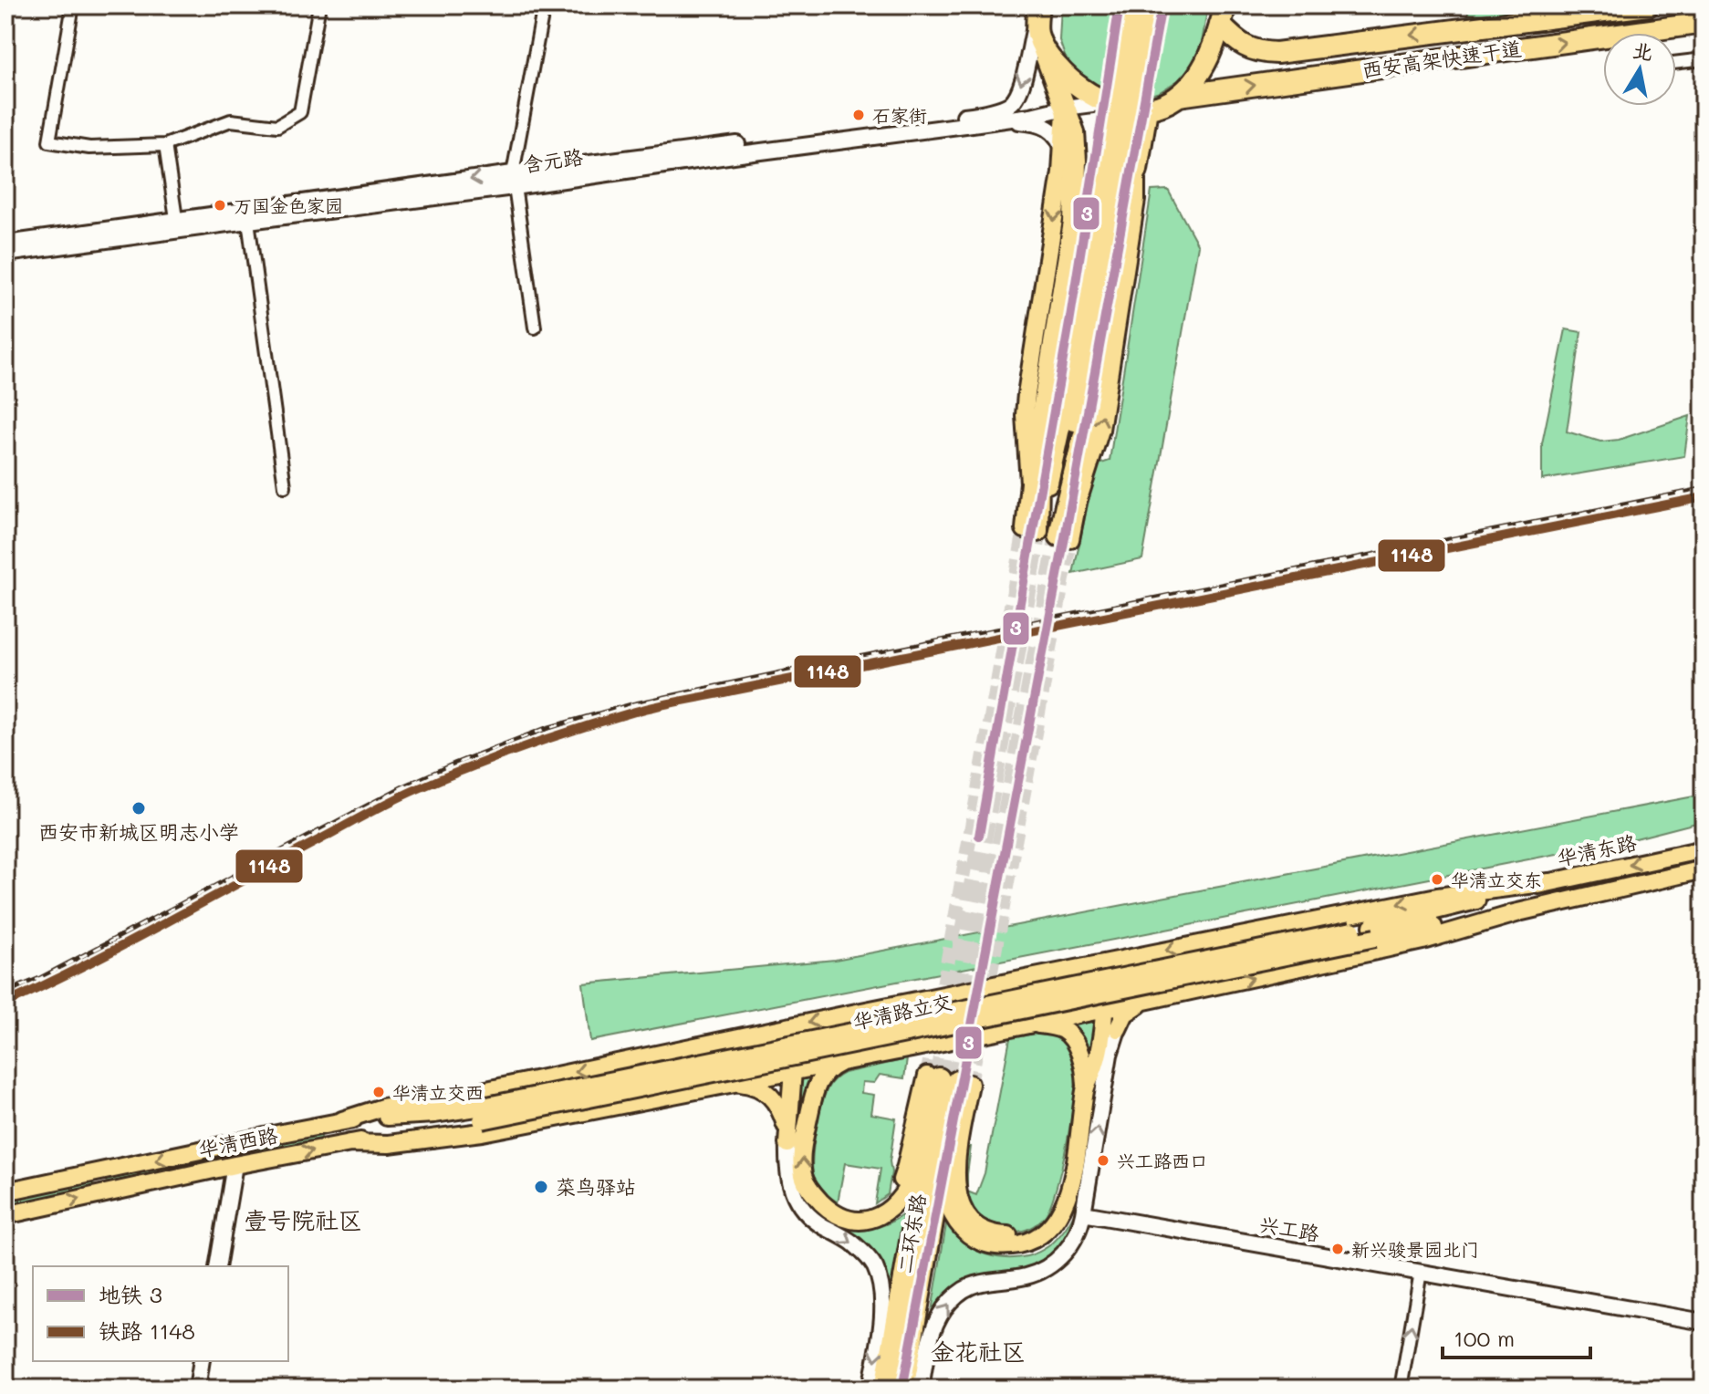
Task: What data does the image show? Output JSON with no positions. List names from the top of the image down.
{
  "streets": {
    "highway": ["西安高架快速干道", "二环东路"],
    "main road": [
      "含元路",
      "华清东路",
      "华清路立交",
      "华清西路",
      "兴工路"
    ]
  },
  "crossings": [
    ["华清东路", "华清路立交"],
    ["华清路立交", "华清西路"]
  ],
  "districts": ["壹号院社区", "金花社区"],
  "places": [
    "石家街",
    "万国金色家园",
    "西安市新城区明志小学",
    "华清立交东",
    "华清立交西",
    "兴工路西口",
    "菜鸟驿站",
    "新兴骏景园北门"
  ],
  "lines": ["metro line 3", "rail line 1148"],
  "legend": ["地铁 3", "铁路 1148"],
  "scale_bar": "100 m",
  "north": "top"
}
